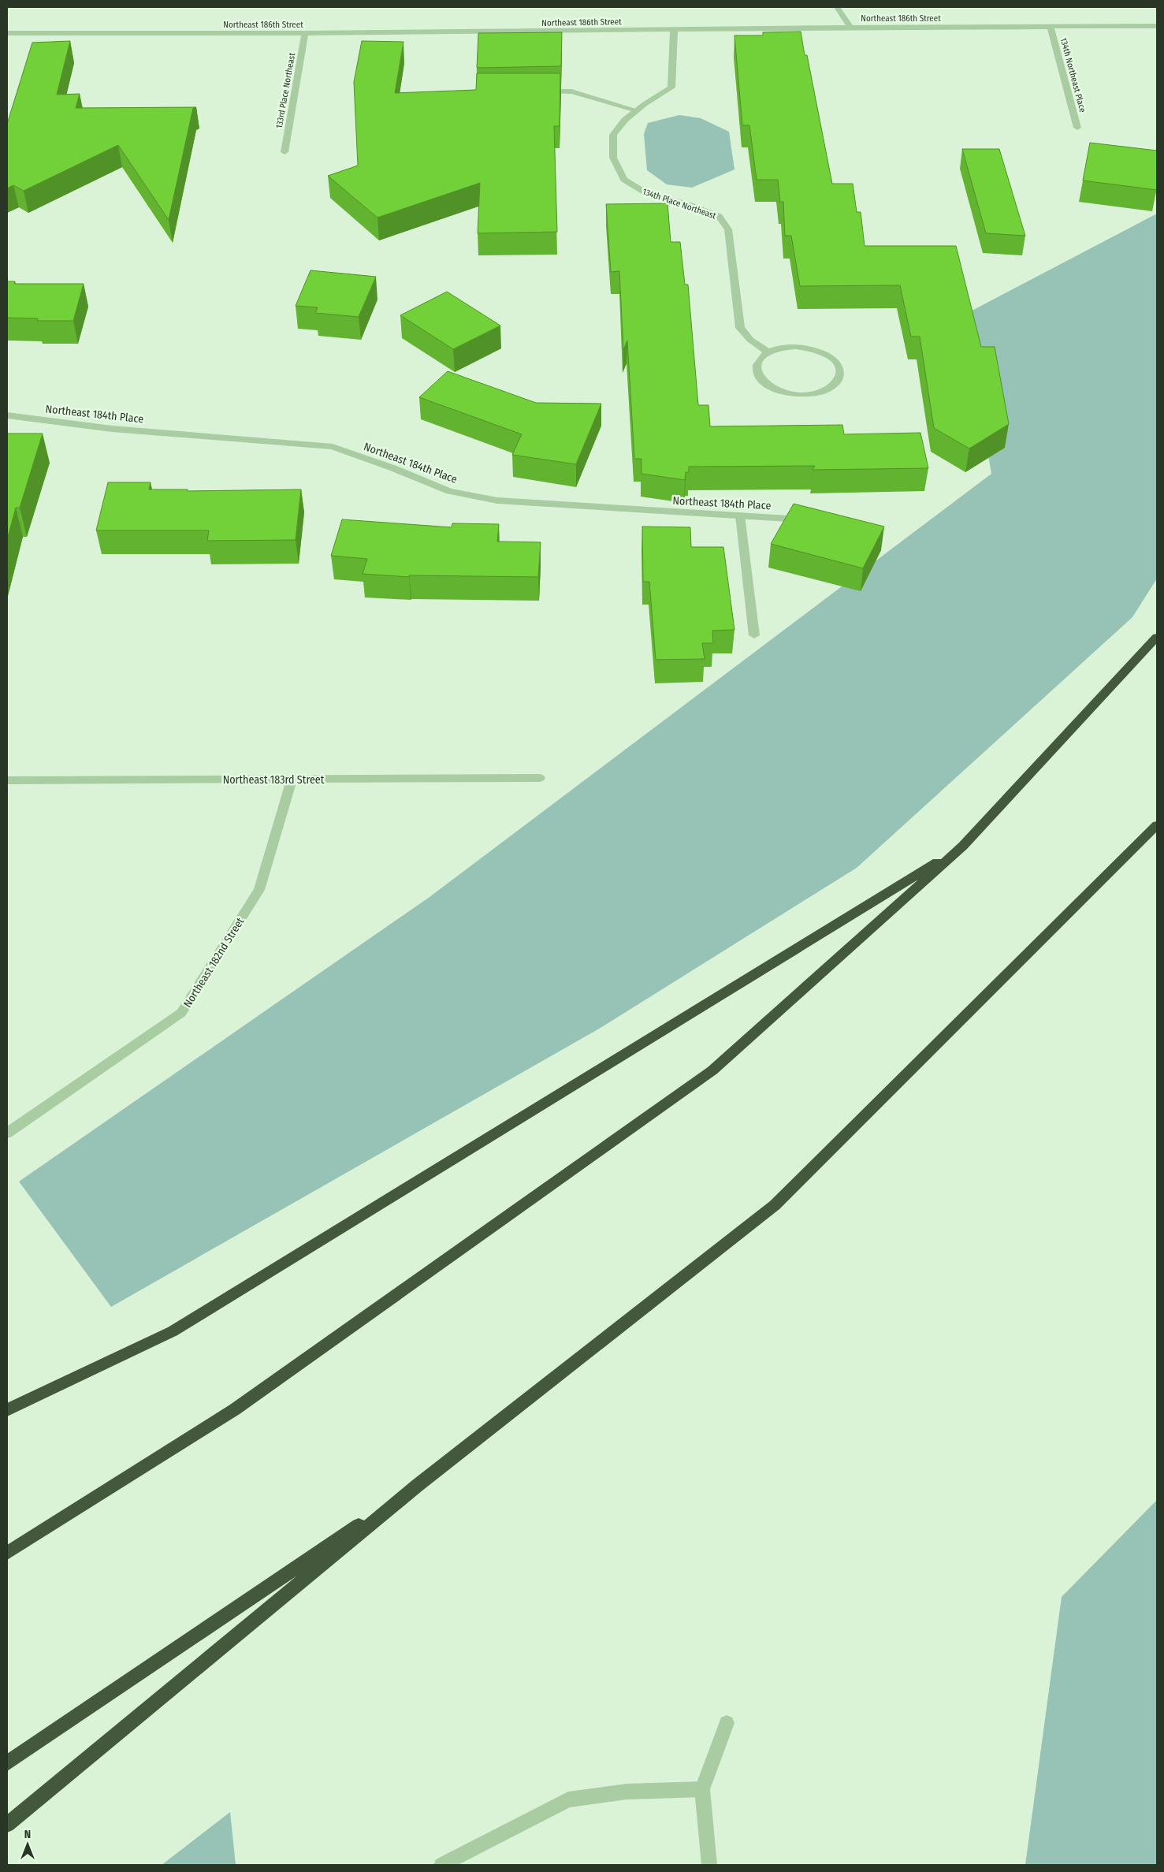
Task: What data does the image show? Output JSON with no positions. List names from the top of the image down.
{
  "streets": {
    "street": [
      "Northeast 186th Street",
      "134th Northeast Place",
      "133rd Place Northeast",
      "134th Place Northeast",
      "Northeast 184th Place",
      "Northeast 183rd Street",
      "Northeast 182nd Street"
    ]
  },
  "crossings": [
    ["Northeast 186th Street", "134th Northeast Place"],
    ["Northeast 186th Street", "133rd Place Northeast"],
    ["Northeast 186th Street", "134th Place Northeast"],
    ["Northeast 183rd Street", "Northeast 182nd Street"]
  ],
  "north": "top"
}
